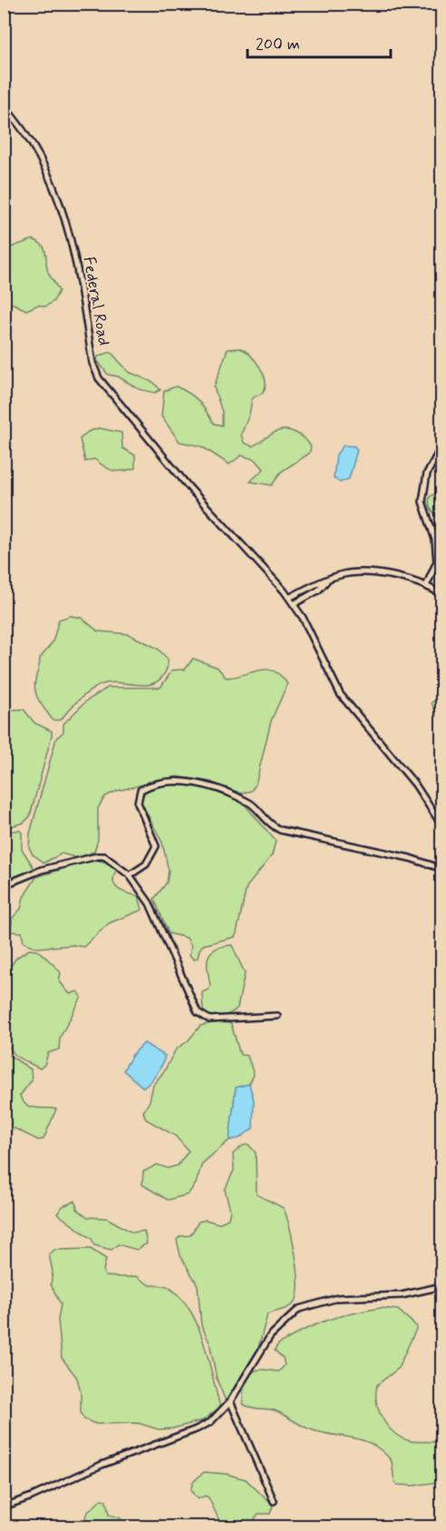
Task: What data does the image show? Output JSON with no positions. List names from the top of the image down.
{
  "streets": {
    "street": ["Federal Road"]
  },
  "scale_bar": "200 m"
}
